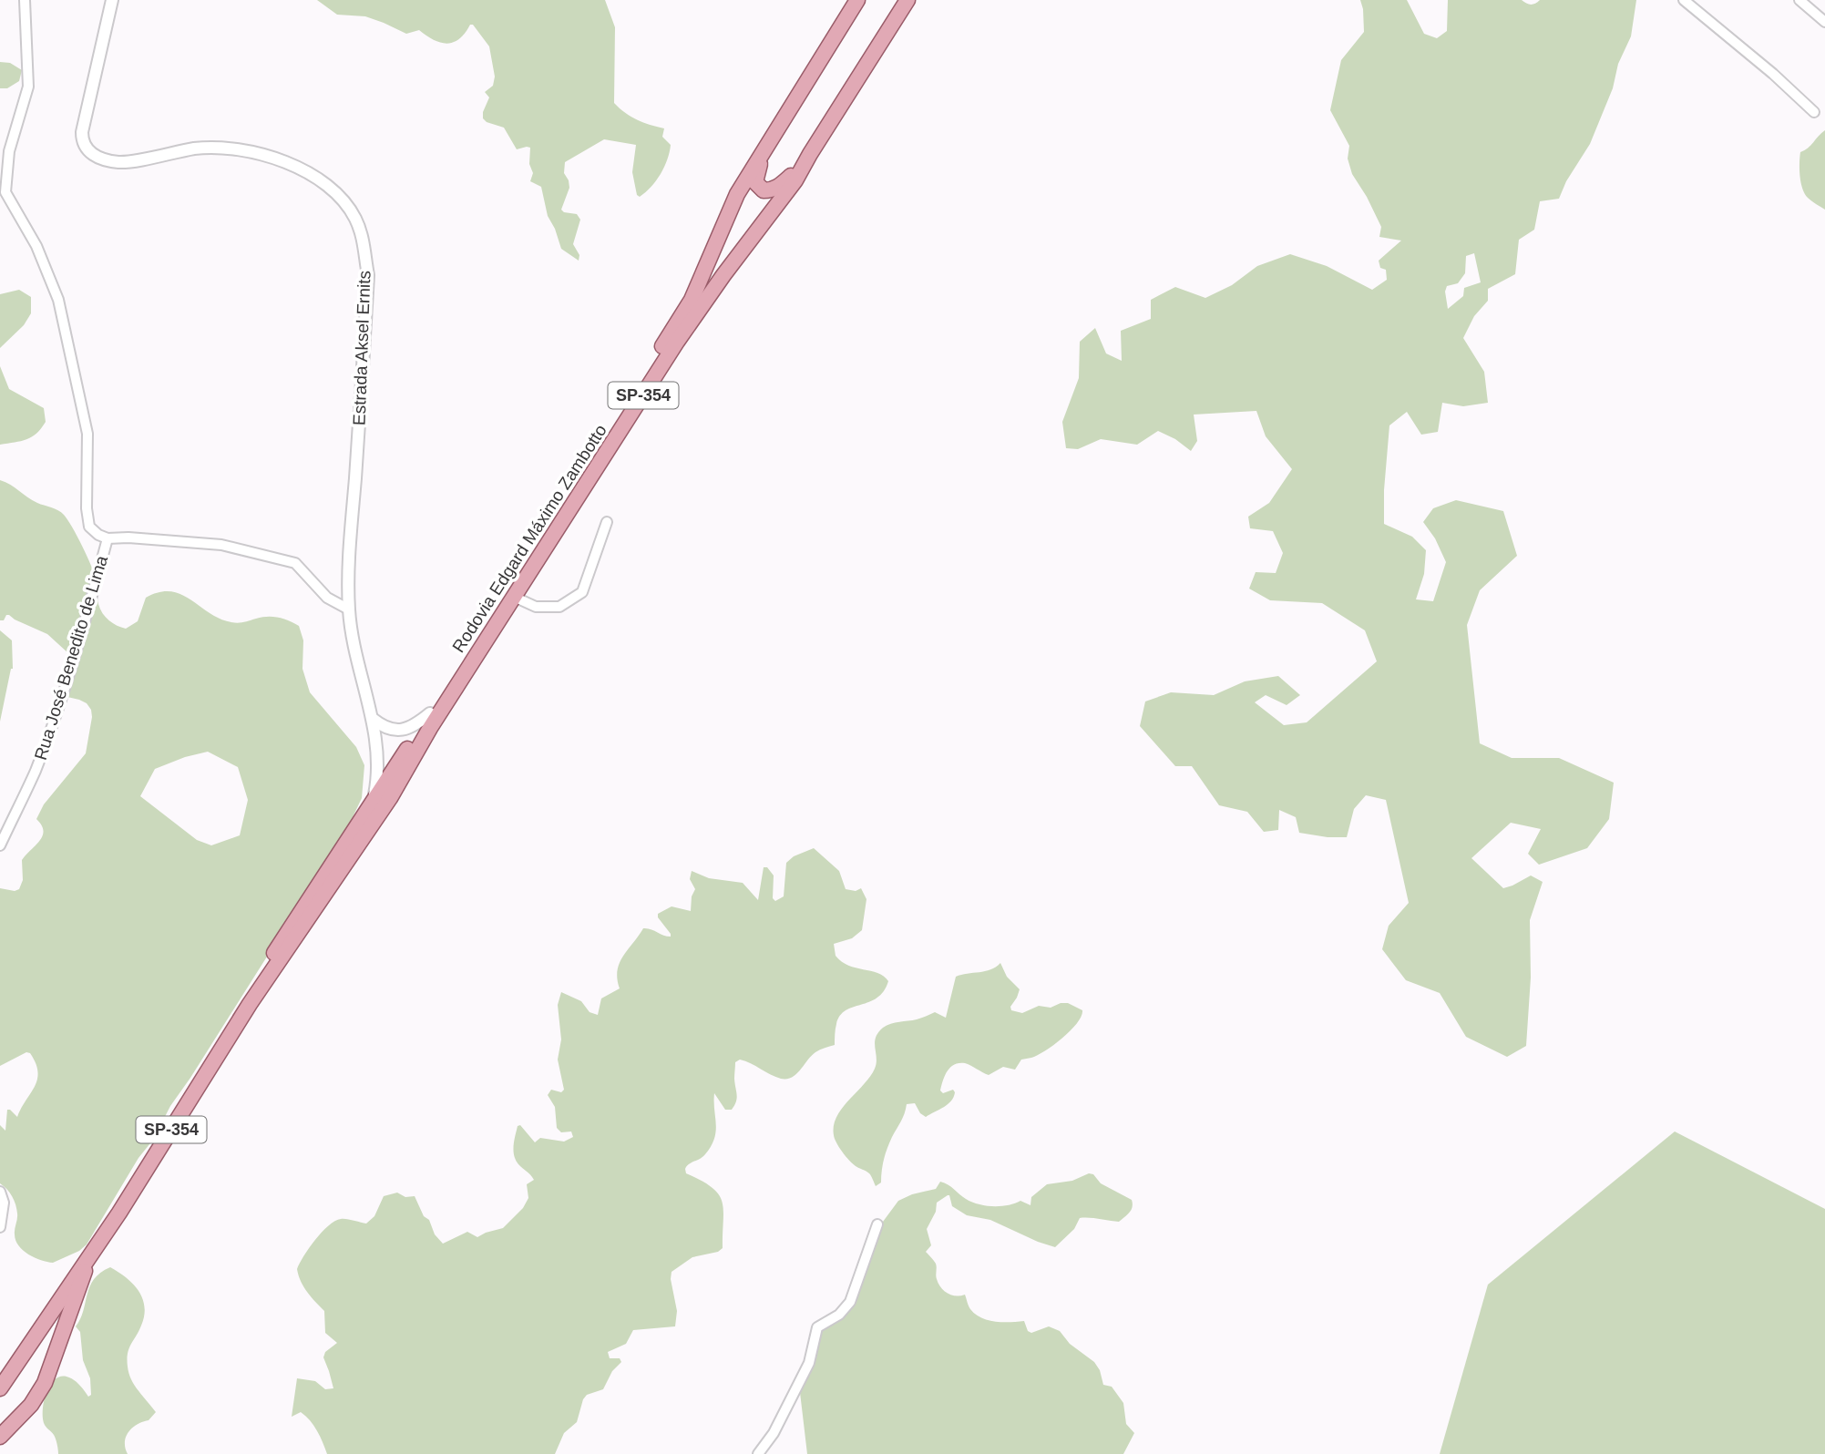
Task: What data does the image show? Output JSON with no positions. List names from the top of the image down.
{
  "streets": {
    "main road": ["SP-354", "Rodovia Edgard Máximo Zambotto"],
    "street": ["Estrada Aksel Ernits", "Rua José Benedito de Lima"]
  },
  "crossings": [
    ["Estrada Aksel Ernits", "Rodovia Edgard Máximo Zambotto"]
  ]
}
